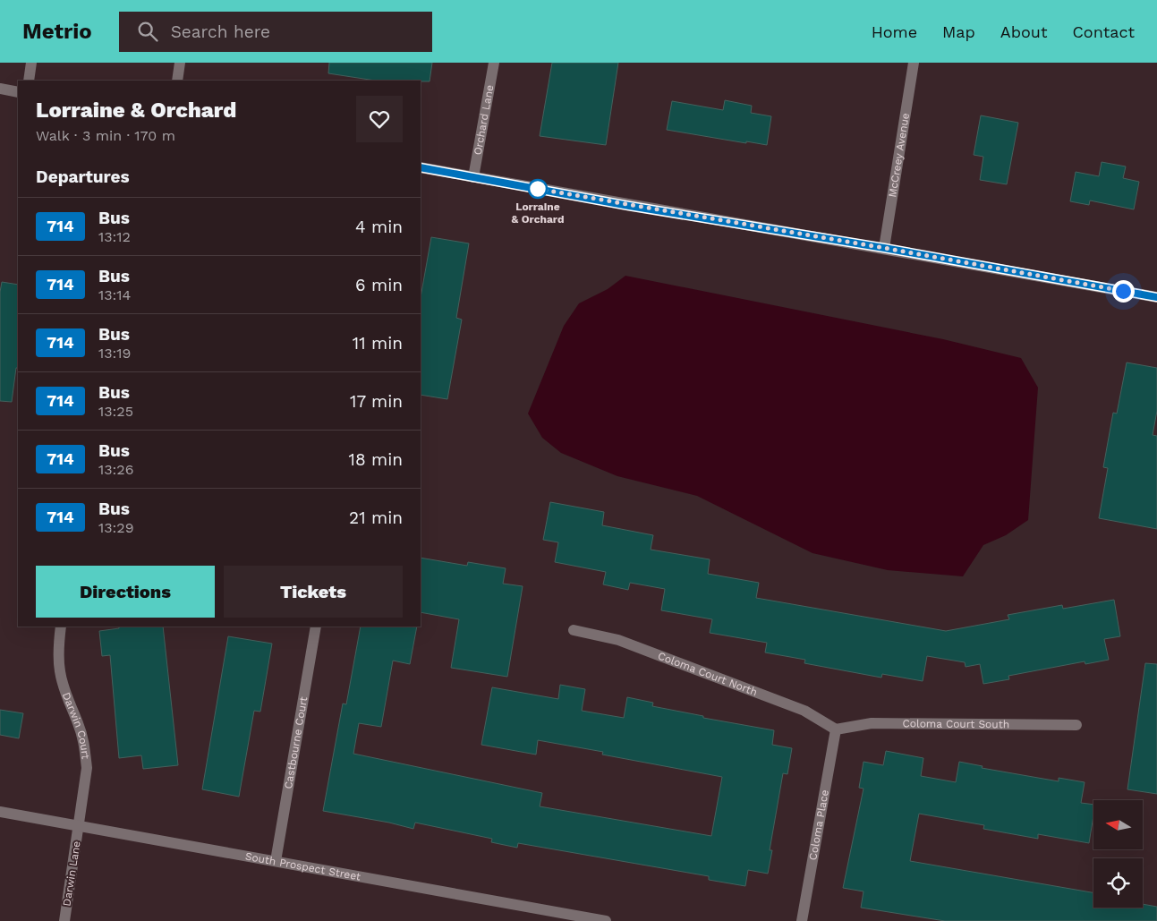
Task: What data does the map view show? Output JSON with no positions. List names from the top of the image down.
{
  "streets": {
    "street": [
      "Orchard Lane",
      "McCreey Avenue",
      "Coloma Court North",
      "Coloma Court South",
      "Darwin Court",
      "Castbourne Court",
      "Coloma Place",
      "South Prospect Street",
      "Darwin Lane"
    ]
  },
  "crossings": [
    ["Coloma Court North", "Coloma Court South"],
    ["Coloma Court North", "Coloma Place"],
    ["Coloma Court South", "Coloma Place"],
    ["Darwin Court", "South Prospect Street"],
    ["Darwin Court", "Darwin Lane"],
    ["Castbourne Court", "South Prospect Street"],
    ["South Prospect Street", "Darwin Lane"]
  ],
  "places": ["Lorraine & Orchard"],
  "lines": ["bus line 714"],
  "north": "left",
  "page": {
    "header": "Metrio",
    "search": "Search here",
    "nav": [
      "Home",
      "Map",
      "About",
      "Contact"
    ],
    "heading": [
      ["Lorraine & Orchard", "Walk · 3 min · 170 m"],
      "Departures"
    ],
    "list": [
      {
        "mark": "714",
        "name": "Bus",
        "note": "13:12",
        "value": "4 min"
      },
      {
        "mark": "714",
        "name": "Bus",
        "note": "13:14",
        "value": "6 min"
      },
      {
        "mark": "714",
        "name": "Bus",
        "note": "13:19",
        "value": "11 min"
      },
      {
        "mark": "714",
        "name": "Bus",
        "note": "13:25",
        "value": "17 min"
      },
      {
        "mark": "714",
        "name": "Bus",
        "note": "13:26",
        "value": "18 min"
      },
      {
        "mark": "714",
        "name": "Bus",
        "note": "13:29",
        "value": "21 min"
      }
    ],
    "buttons": ["Directions", "Tickets"]
  }
}
